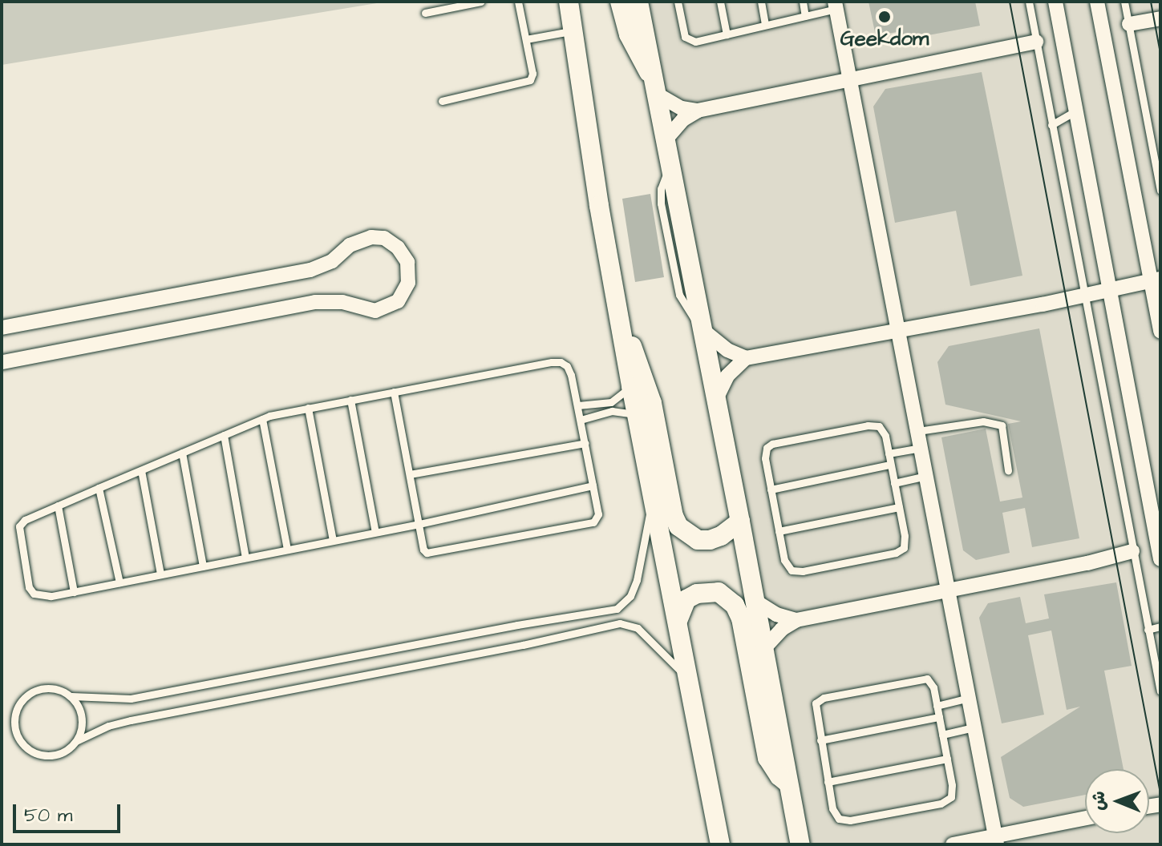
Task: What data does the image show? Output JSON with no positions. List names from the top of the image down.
{
  "places": ["Geekdom"],
  "scale_bar": "50 m",
  "north": "left"
}
